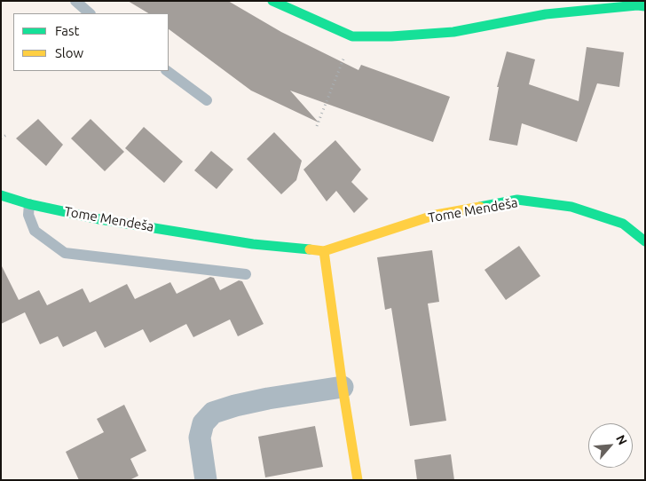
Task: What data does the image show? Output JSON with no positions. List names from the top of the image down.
{
  "streets": {
    "street": ["Tome Mendeša"]
  },
  "legend": ["Fast", "Slow"],
  "north": "top right"
}
